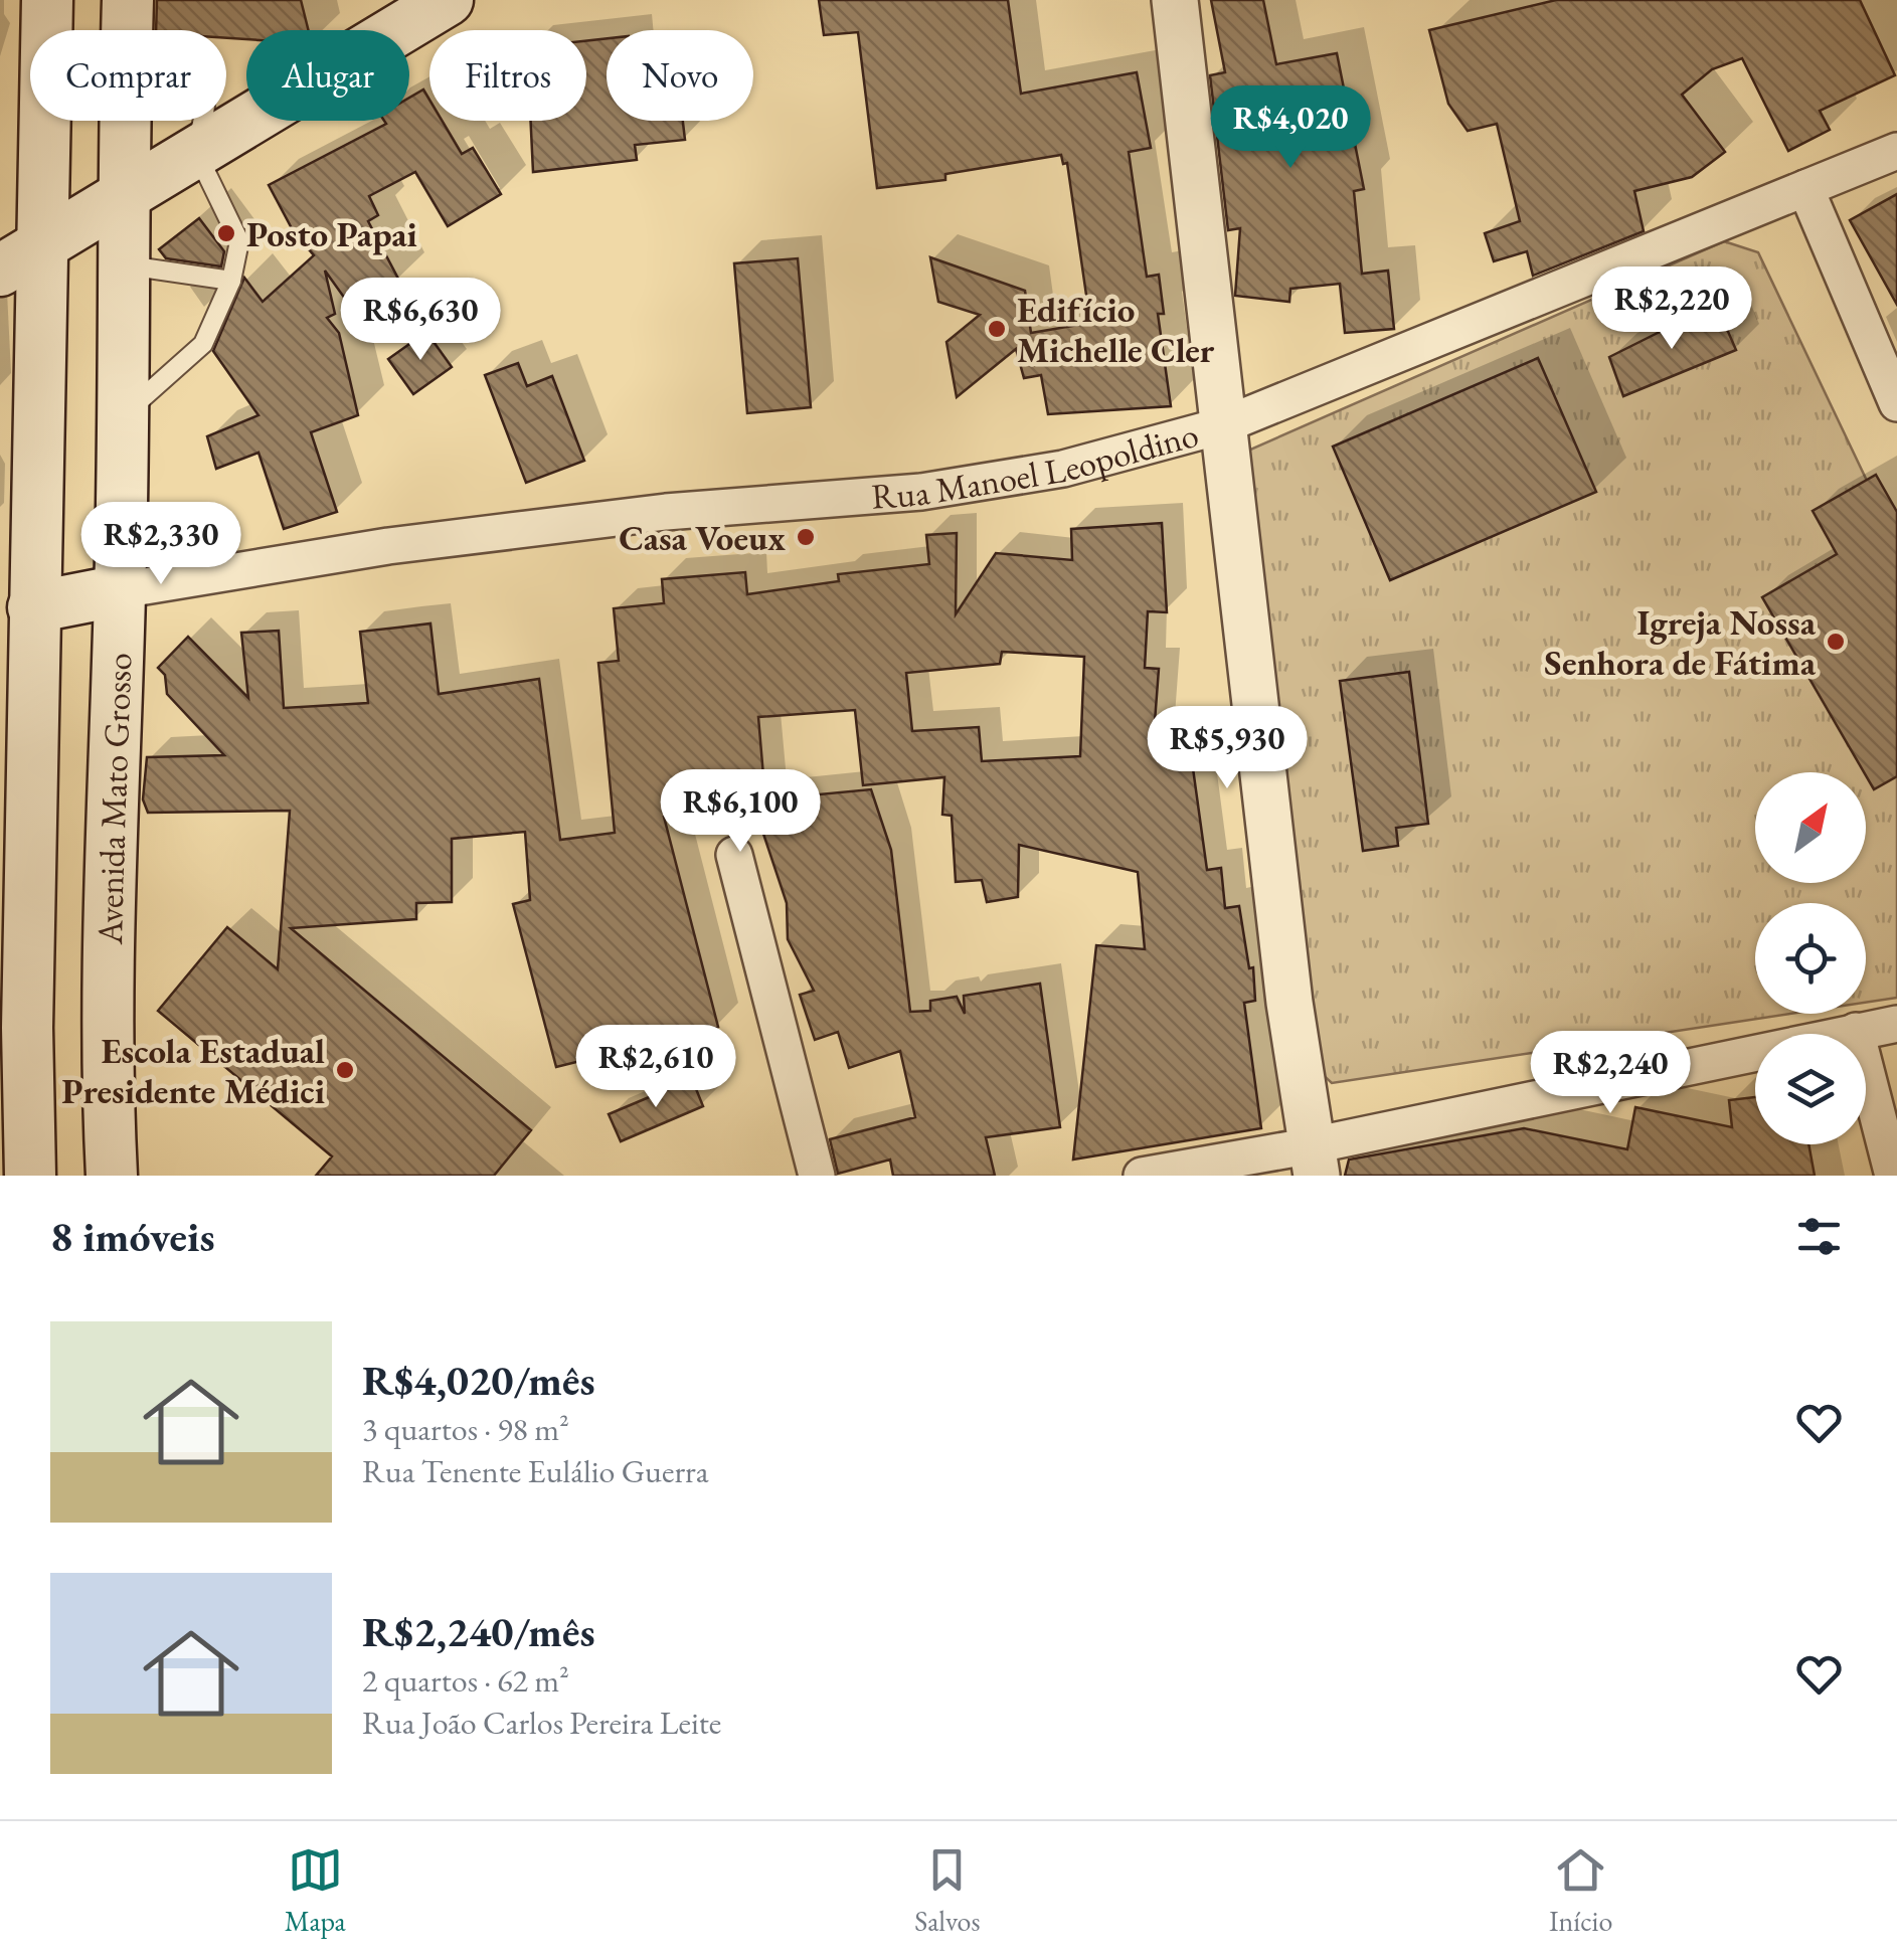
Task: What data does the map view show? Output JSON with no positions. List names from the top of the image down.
{
  "streets": {
    "main road": ["Avenida Mato Grosso"],
    "street": ["Rua Manoel Leopoldino"]
  },
  "crossings": [
    ["Rua Manoel Leopoldino", "Avenida Mato Grosso"]
  ],
  "places": [
    "Posto Papai",
    "Edifício Michelle Cler",
    "Casa Voeux",
    "Igreja Nossa Senhora de Fátima",
    "Escola Estadual Presidente Médici"
  ],
  "north": "top right",
  "page": {
    "chip": [
      "Comprar",
      "Alugar",
      "Filtros",
      "Novo"
    ],
    "price": [
      "R$4,020",
      "R$2,220",
      "R$6,630",
      "R$2,330",
      "R$5,930",
      "R$6,100",
      "R$2,610",
      "R$2,240"
    ],
    "heading": "8 imóveis",
    "list": [
      {
        "name": "R$4,020/mês",
        "note": "3 quartos · 98 m² · Rua Tenente Eulálio Guerra"
      },
      {
        "name": "R$2,240/mês",
        "note": "2 quartos · 62 m² · Rua João Carlos Pereira Leite"
      }
    ],
    "tabs": ["Mapa", "Salvos", "Início"]
  }
}
